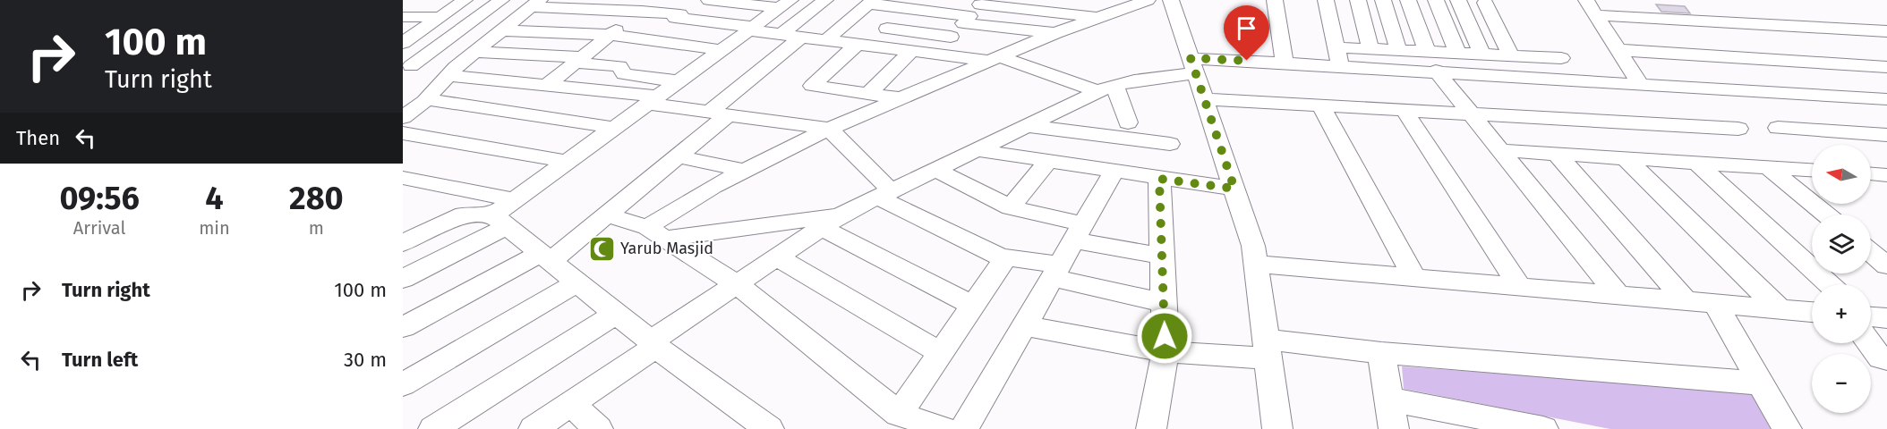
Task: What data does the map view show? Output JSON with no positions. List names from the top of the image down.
{
  "places": {
    "mosque": ["Yarub Masjid"]
  },
  "north": "left",
  "page": {
    "turn": ["100 m", "Turn right"],
    "then": "Then",
    "map_buttons": ["+", "−"],
    "eta": [
      "09:56",
      "Arrival",
      "4",
      "min",
      "280",
      "m"
    ],
    "list": [
      {
        "name": "Turn right",
        "value": "100 m"
      },
      {
        "name": "Turn left",
        "value": "30 m"
      }
    ]
  }
}
